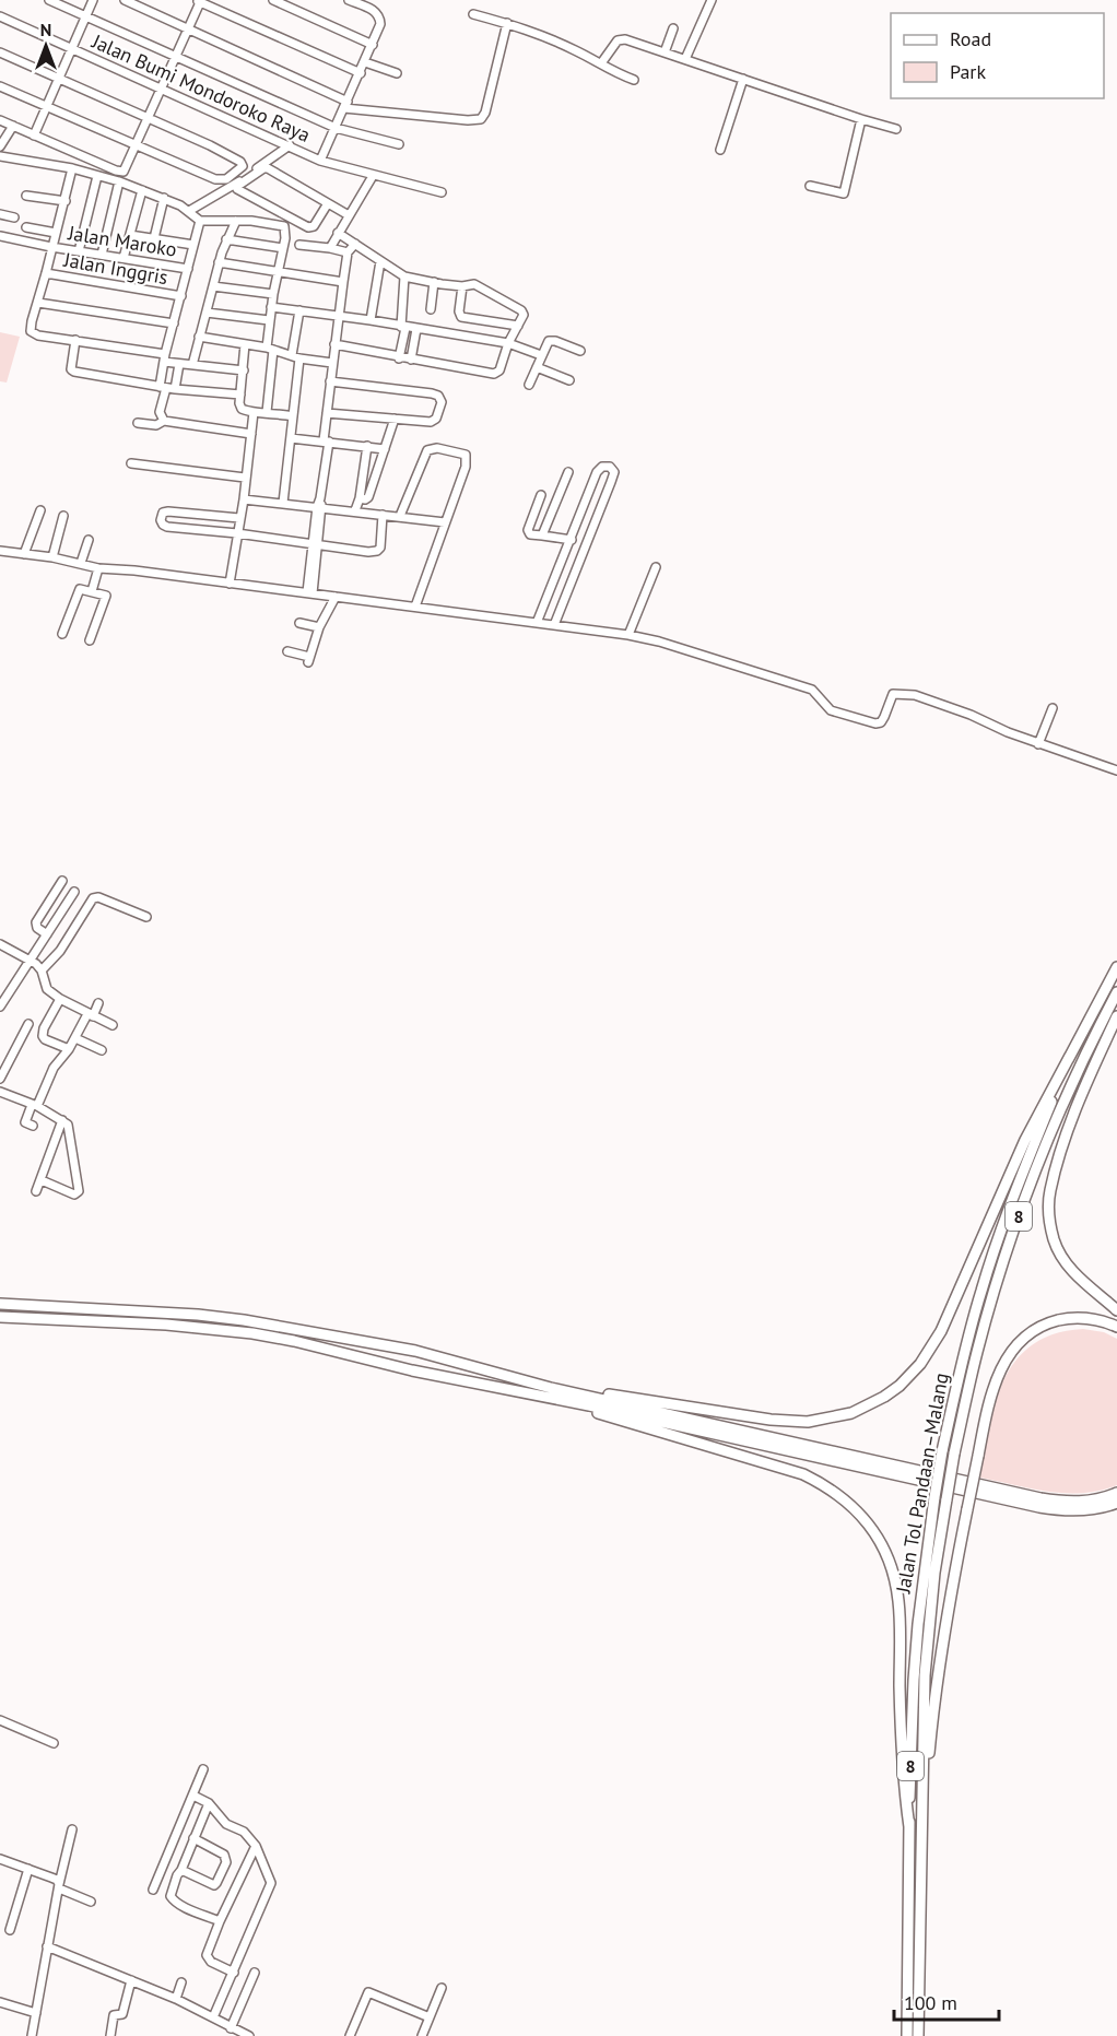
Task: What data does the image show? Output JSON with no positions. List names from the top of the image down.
{
  "streets": {
    "highway": ["8", "Jalan Tol Pandaan–Malang"],
    "street": ["Jalan Bumi Mondoroko Raya", "Jalan Maroko", "Jalan Inggris"]
  },
  "legend": ["Road", "Park"],
  "scale_bar": "100 m",
  "north": "top"
}
